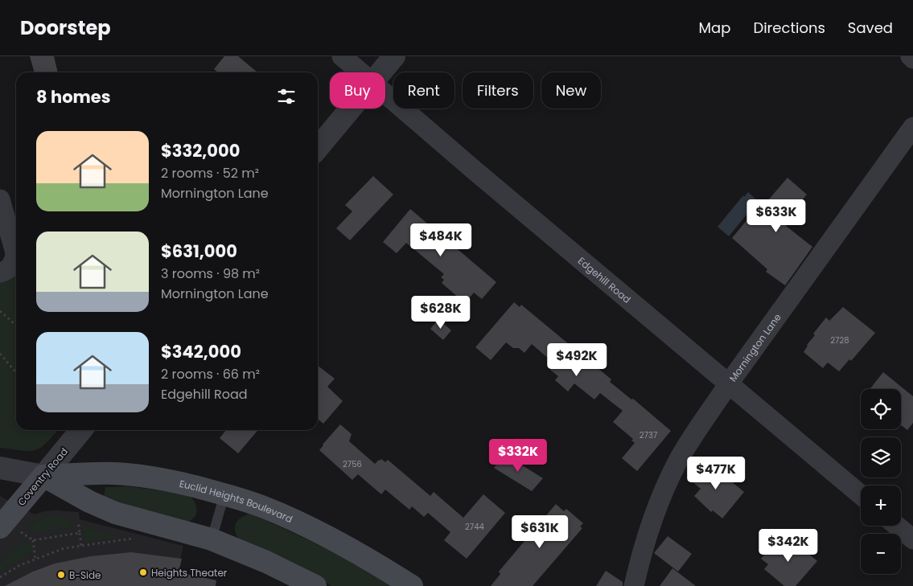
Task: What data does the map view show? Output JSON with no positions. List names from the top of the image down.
{
  "streets": {
    "main road": ["Coventry Road", "Euclid Heights Boulevard"],
    "street": ["Edgehill Road", "Mornington Lane"]
  },
  "crossings": [
    ["Edgehill Road", "Mornington Lane"],
    ["Coventry Road", "Euclid Heights Boulevard"]
  ],
  "places": ["Heights Theater", "B-Side"],
  "house_numbers": [
    "2728",
    "2737",
    "2756",
    "2744"
  ],
  "page": {
    "header": "Doorstep",
    "nav": ["Map", "Directions", "Saved"],
    "chip": [
      "Buy",
      "Rent",
      "Filters",
      "New"
    ],
    "heading": "8 homes",
    "list": [
      {
        "name": "$332,000",
        "note": "2 rooms · 52 m² · Mornington Lane"
      },
      {
        "name": "$631,000",
        "note": "3 rooms · 98 m² · Mornington Lane"
      },
      {
        "name": "$342,000",
        "note": "2 rooms · 66 m² · Edgehill Road"
      }
    ],
    "price": [
      "$633K",
      "$484K",
      "$628K",
      "$492K",
      "$332K",
      "$477K",
      "$631K",
      "$342K"
    ],
    "map_buttons": ["+", "−"]
  }
}
